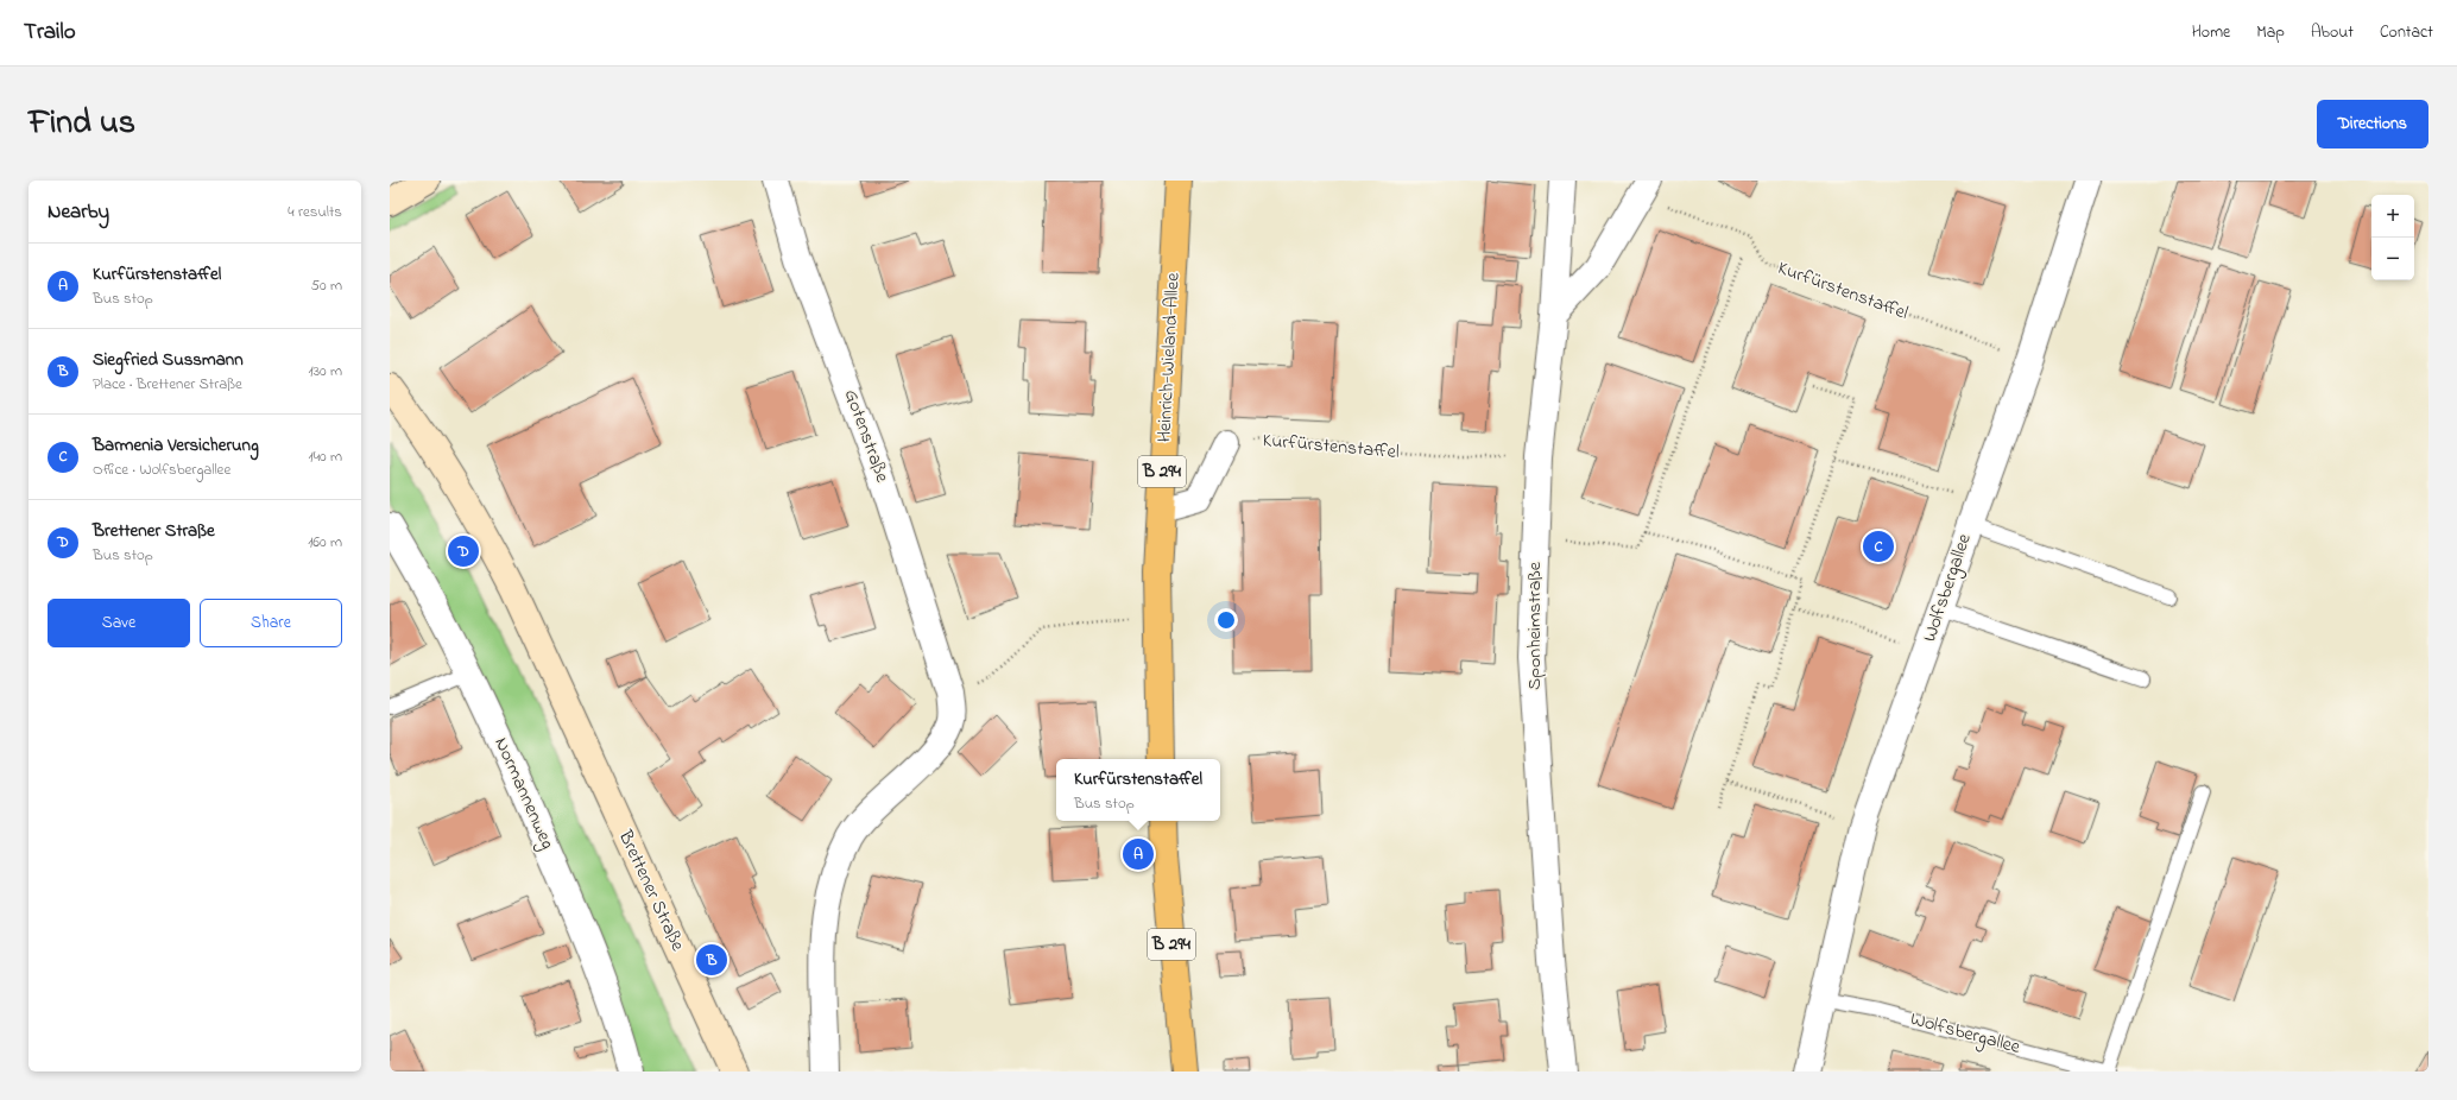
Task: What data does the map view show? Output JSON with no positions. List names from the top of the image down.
{
  "streets": {
    "main road": ["Heinrich-Wieland-Allee", "B 294"],
    "street": [
      "Gotenstraße",
      "Wolfsbergallee",
      "Sponheimstraße",
      "Normannenweg",
      "Brettener Straße"
    ],
    "path": ["Kurfürstenstaffel"]
  },
  "crossings": [
    ["Kurfürstenstaffel", "Wolfsbergallee"],
    ["Kurfürstenstaffel", "Sponheimstraße"]
  ],
  "page": {
    "header": "Trailo",
    "nav": [
      "Home",
      "Map",
      "About",
      "Contact"
    ],
    "title": "Find us",
    "buttons": [
      "Directions",
      ["Save", "Share"]
    ],
    "heading": ["Nearby", "4 results"],
    "map_buttons": ["+", "−"],
    "list": [
      {
        "mark": "A",
        "name": "Kurfürstenstaffel",
        "note": "Bus stop",
        "value": "50 m"
      },
      {
        "mark": "B",
        "name": "Siegfried Sussmann",
        "note": "Place · Brettener Straße",
        "value": "130 m"
      },
      {
        "mark": "C",
        "name": "Barmenia Versicherung",
        "note": "Office · Wolfsbergallee",
        "value": "140 m"
      },
      {
        "mark": "D",
        "name": "Brettener Straße",
        "note": "Bus stop",
        "value": "160 m"
      }
    ],
    "pins": [
      "C",
      "D",
      "A",
      "B"
    ],
    "popup": ["Kurfürstenstaffel", "Bus stop"]
  }
}
